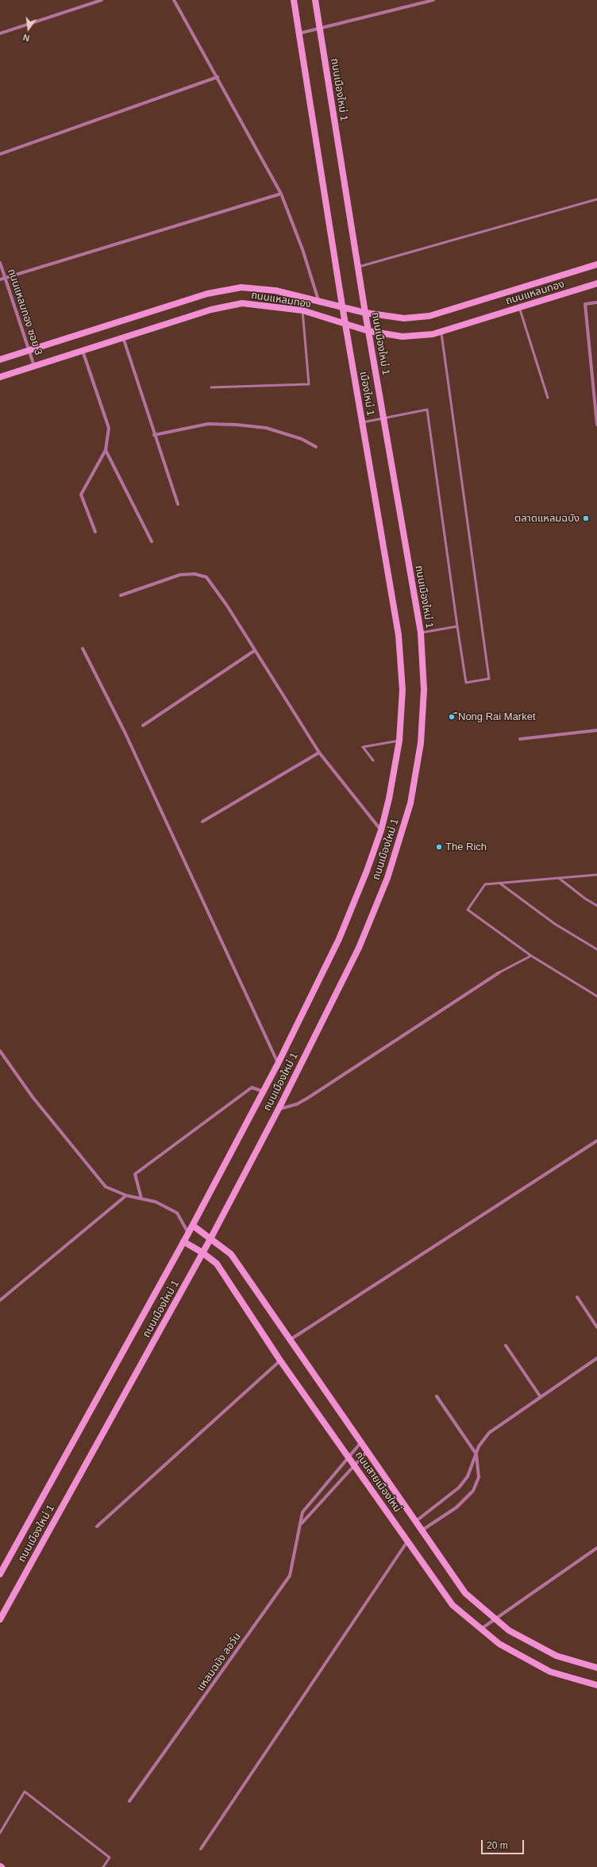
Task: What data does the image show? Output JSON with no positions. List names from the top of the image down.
{
  "streets": {
    "street": [
      "ถนนเมืองใหม่ 1",
      "ถนนแหลมทอง",
      "ถนนแหลมทอง ซอย 3",
      "เมืองใหม่ 1",
      "ถนนสายเมืองใหม่",
      "แหลมฉบัง ลอว์น"
    ]
  },
  "crossings": [
    ["ถนนเมืองใหม่ 1", "ถนนแหลมทอง"],
    ["ถนนเมืองใหม่ 1", "เมืองใหม่ 1"],
    ["ถนนเมืองใหม่ 1", "ถนนสายเมืองใหม่"],
    ["ถนนแหลมทอง", "ถนนแหลมทอง ซอย 3"],
    ["ถนนแหลมทอง", "เมืองใหม่ 1"],
    ["ถนนสายเมืองใหม่", "แหลมฉบัง ลอว์น"]
  ],
  "places": ["ตลาดแหลมฉบัง", "ืNong Rai Market", "The Rich"],
  "scale_bar": "20 m",
  "north": "bottom"
}
